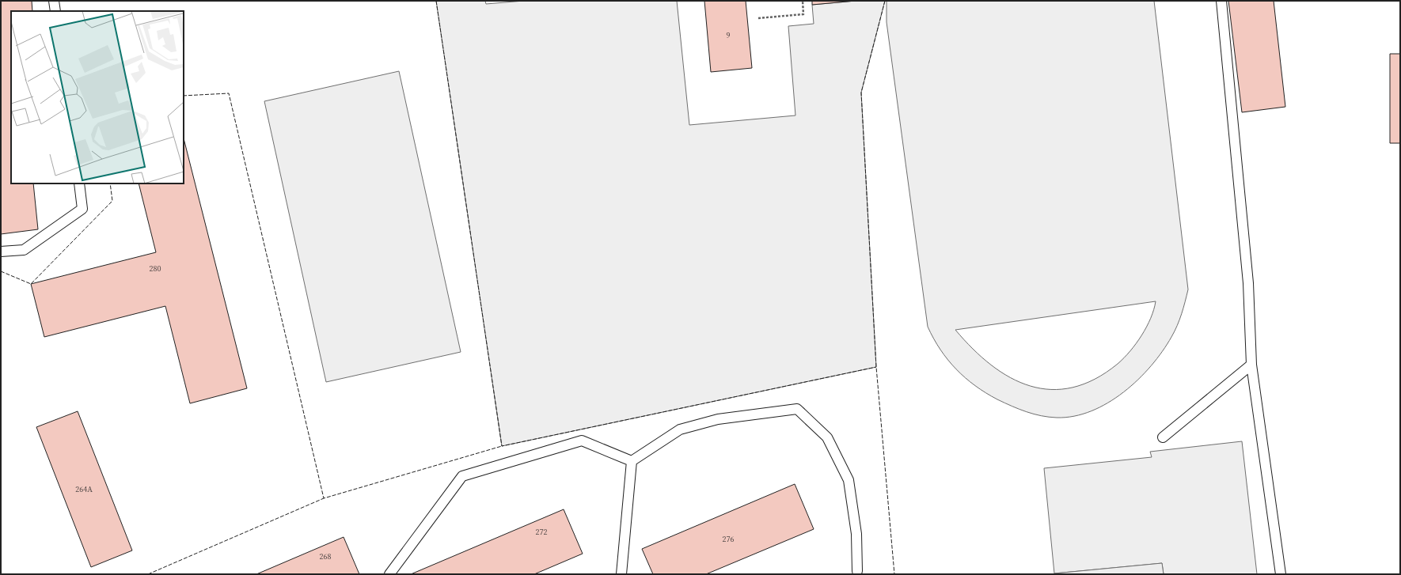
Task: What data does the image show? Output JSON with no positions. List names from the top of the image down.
{
  "house_numbers": [
    "9",
    "280",
    "264А",
    "272",
    "276",
    "268"
  ]
}
